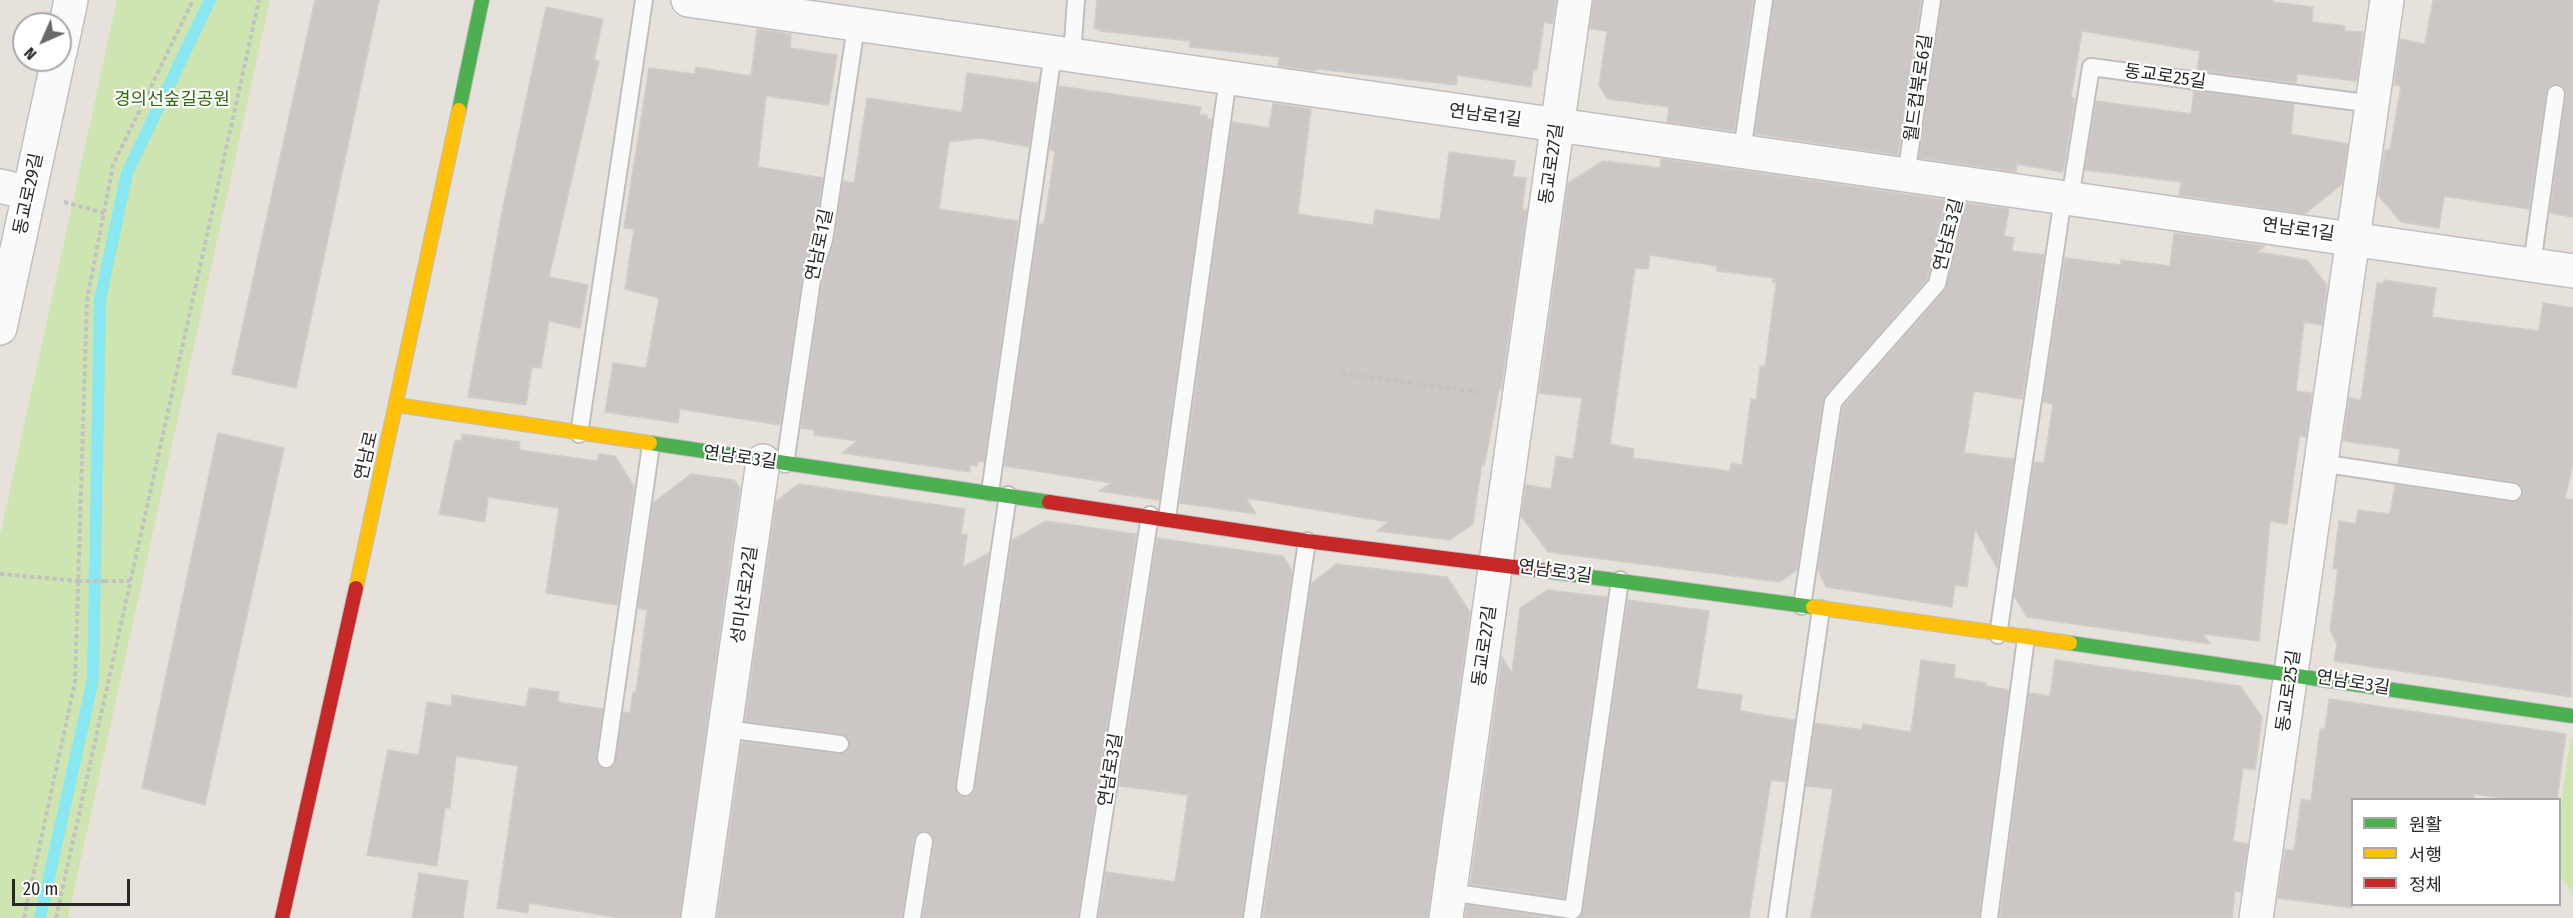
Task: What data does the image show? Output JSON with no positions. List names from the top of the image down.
{
  "streets": {
    "street": [
      "동교로25길",
      "연남로1길",
      "동교로27길",
      "동교로29길",
      "연남로3길",
      "연남로",
      "성미산로22길"
    ],
    "lane": ["월드컵북로6길"]
  },
  "crossings": [
    ["동교로25길", "연남로1길"],
    ["동교로25길", "연남로3길"],
    ["월드컵북로6길", "연남로1길"],
    ["연남로1길", "동교로27길"],
    ["연남로1길", "연남로3길"],
    ["연남로1길", "성미산로22길"],
    ["동교로27길", "연남로3길"],
    ["연남로3길", "연남로"],
    ["연남로3길", "성미산로22길"]
  ],
  "parks": ["경의선숲길공원"],
  "legend": ["원활", "서행", "정체"],
  "scale_bar": "20 m",
  "north": "bottom left"
}
